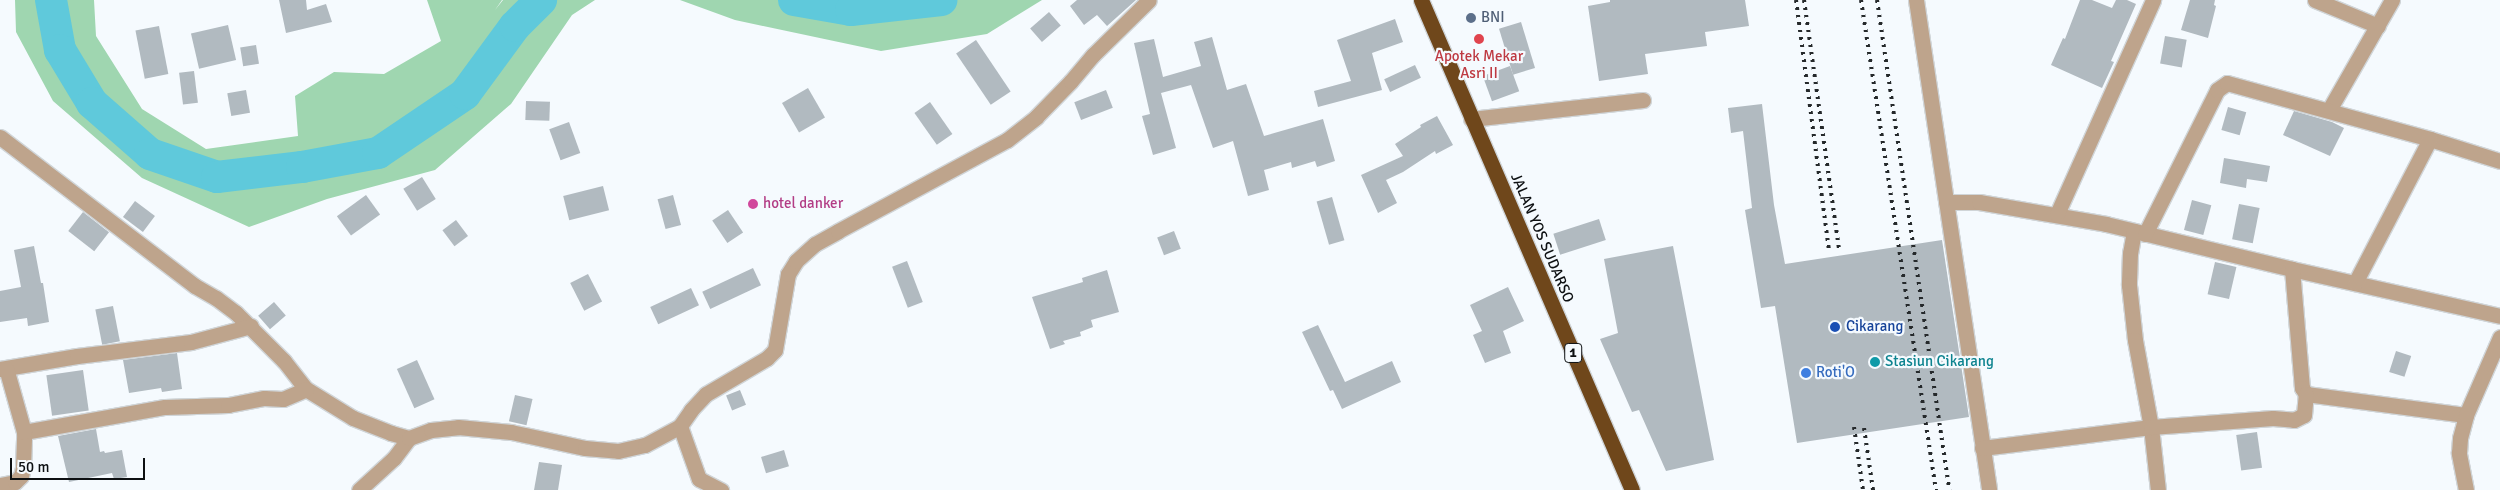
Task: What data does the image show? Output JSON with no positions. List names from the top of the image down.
{
  "streets": {
    "highway": ["JALAN YOS SUDARSO", "1"]
  },
  "places": [
    "BNI",
    "Apotek Mekar Asri II",
    "hotel danker",
    "Cikarang",
    "Stasiun Cikarang",
    "Roti'O"
  ],
  "scale_bar": "50 m"
}
